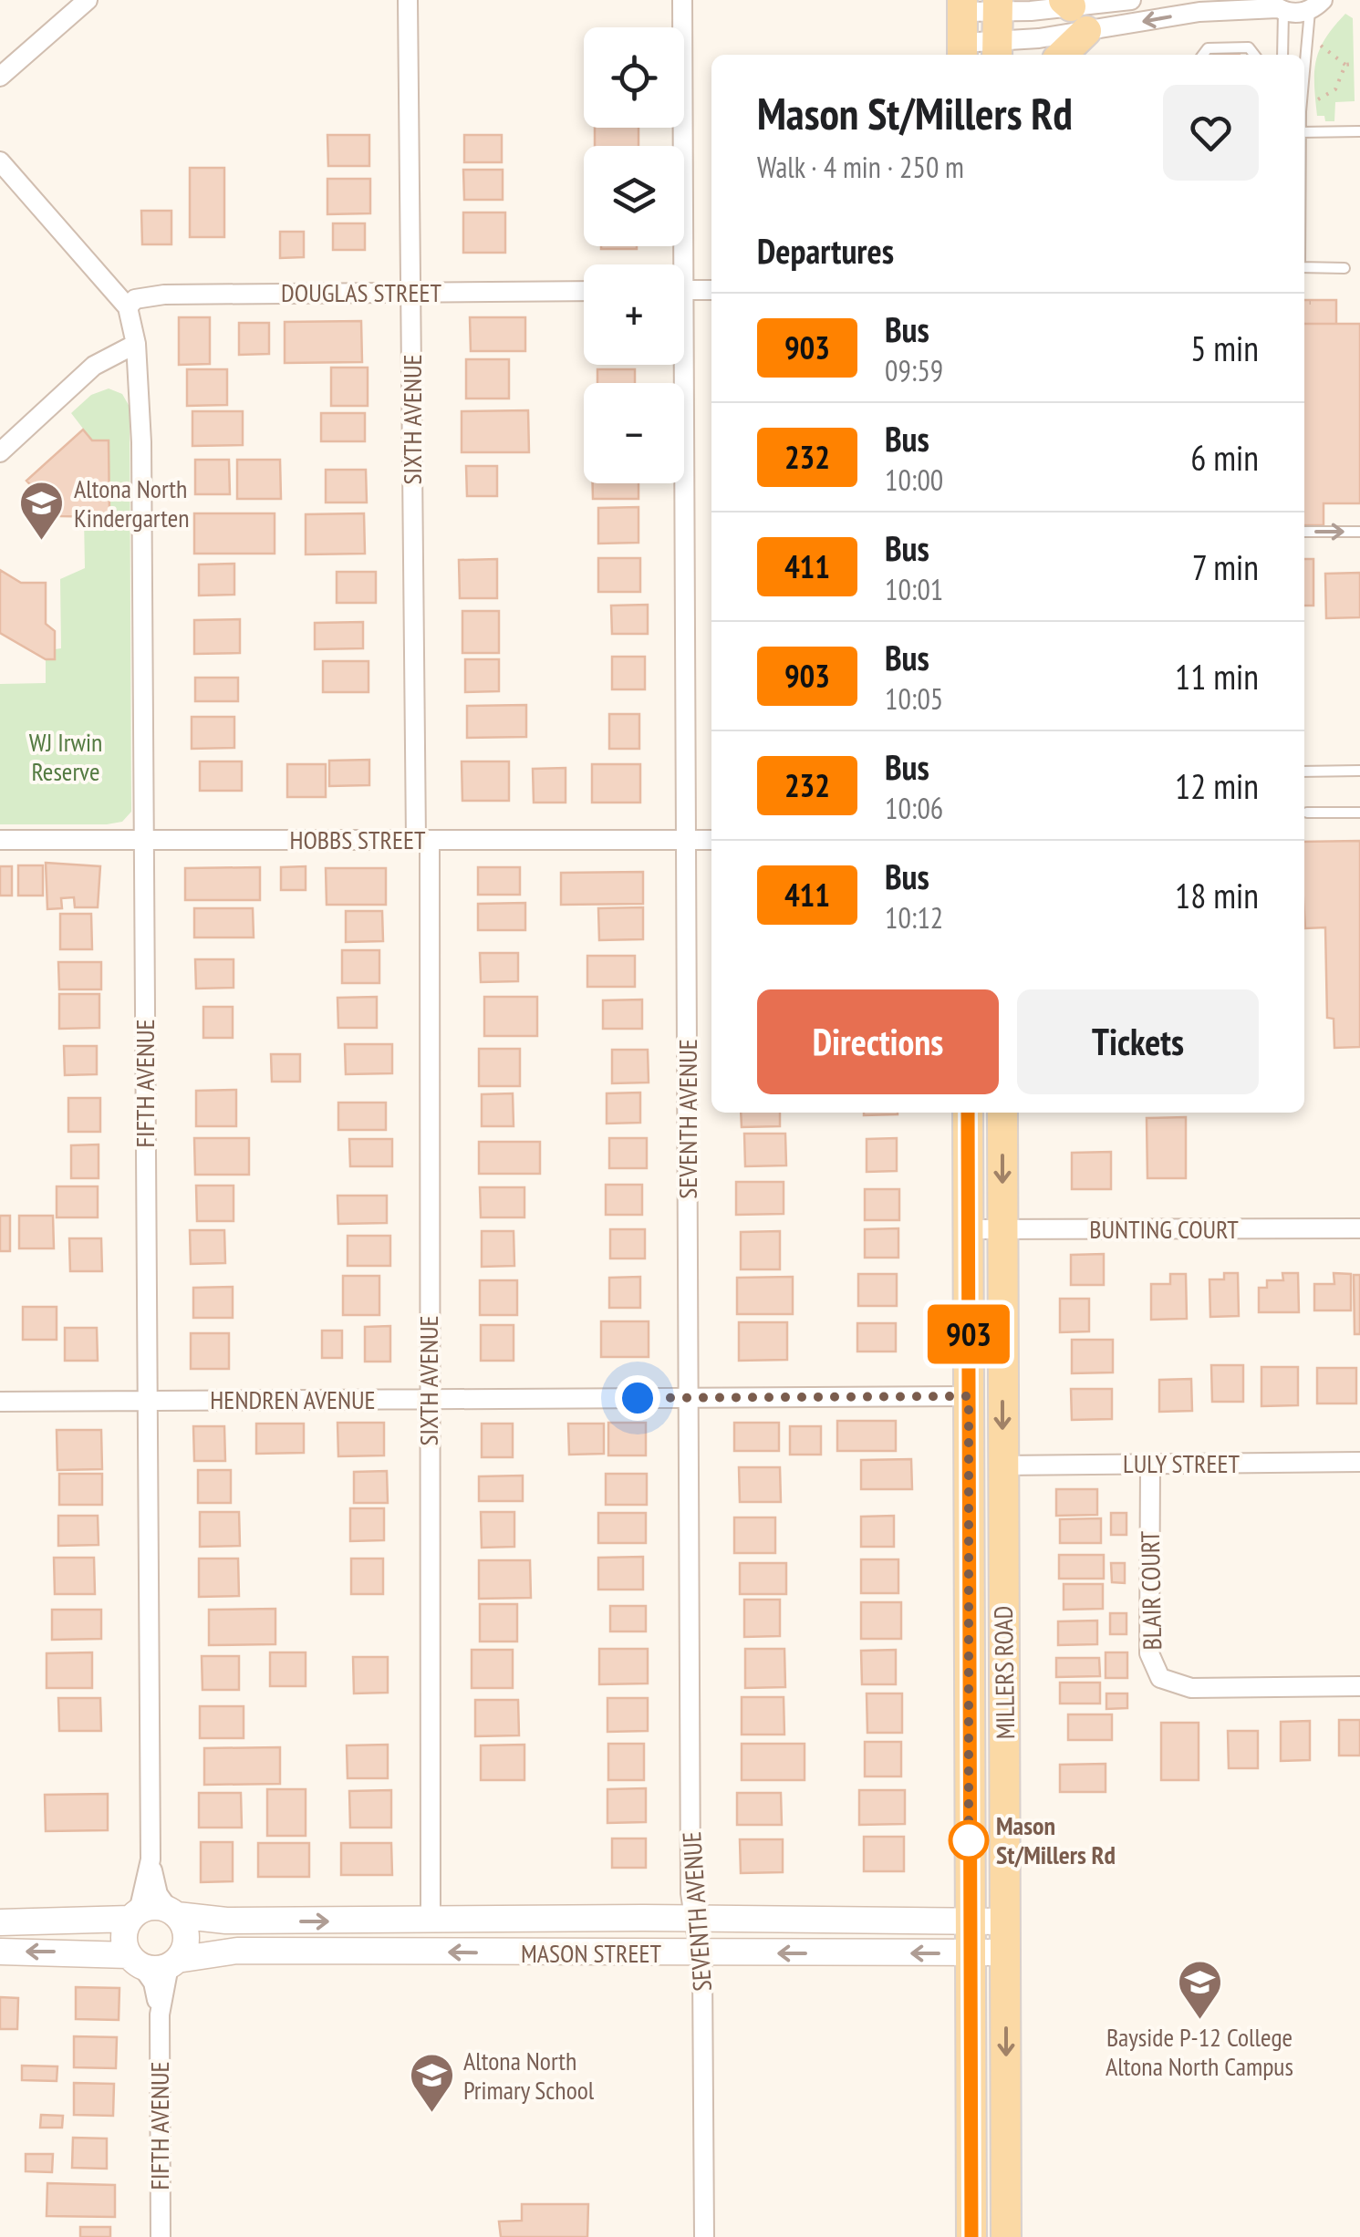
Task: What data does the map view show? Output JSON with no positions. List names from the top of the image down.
{
  "streets": {
    "main road": ["MILLERS ROAD"],
    "street": [
      "DOUGLAS STREET",
      "SIXTH AVENUE",
      "HOBBS STREET",
      "FIFTH AVENUE",
      "SEVENTH AVENUE",
      "BUNTING COURT",
      "HENDREN AVENUE",
      "LULY STREET",
      "BLAIR COURT",
      "MASON STREET"
    ]
  },
  "crossings": [
    ["DOUGLAS STREET", "SIXTH AVENUE"],
    ["DOUGLAS STREET", "FIFTH AVENUE"],
    ["SIXTH AVENUE", "HOBBS STREET"],
    ["SIXTH AVENUE", "HENDREN AVENUE"],
    ["SIXTH AVENUE", "MASON STREET"],
    ["HOBBS STREET", "FIFTH AVENUE"],
    ["HOBBS STREET", "SEVENTH AVENUE"],
    ["FIFTH AVENUE", "HENDREN AVENUE"],
    ["FIFTH AVENUE", "MASON STREET"],
    ["SEVENTH AVENUE", "HENDREN AVENUE"],
    ["SEVENTH AVENUE", "MASON STREET"],
    ["BUNTING COURT", "MILLERS ROAD"],
    ["HENDREN AVENUE", "MILLERS ROAD"],
    ["LULY STREET", "BLAIR COURT"],
    ["LULY STREET", "MILLERS ROAD"],
    ["MILLERS ROAD", "MASON STREET"]
  ],
  "parks": ["WJ Irwin Reserve"],
  "places": {
    "school or university": ["Altona North Kindergarten", "Bayside P-12 College Altona North Campus", "Altona North Primary School"],
    "other": ["Mason St/Millers Rd"]
  },
  "lines": ["bus line 903"],
  "page": {
    "on_map": "903",
    "map_buttons": ["+", "−"],
    "heading": [
      ["Mason St/Millers Rd", "Walk · 4 min · 250 m"],
      "Departures"
    ],
    "list": [
      {
        "mark": "903",
        "name": "Bus",
        "note": "09:59",
        "value": "5 min"
      },
      {
        "mark": "232",
        "name": "Bus",
        "note": "10:00",
        "value": "6 min"
      },
      {
        "mark": "411",
        "name": "Bus",
        "note": "10:01",
        "value": "7 min"
      },
      {
        "mark": "903",
        "name": "Bus",
        "note": "10:05",
        "value": "11 min"
      },
      {
        "mark": "232",
        "name": "Bus",
        "note": "10:06",
        "value": "12 min"
      },
      {
        "mark": "411",
        "name": "Bus",
        "note": "10:12",
        "value": "18 min"
      }
    ],
    "buttons": ["Directions", "Tickets"]
  }
}
